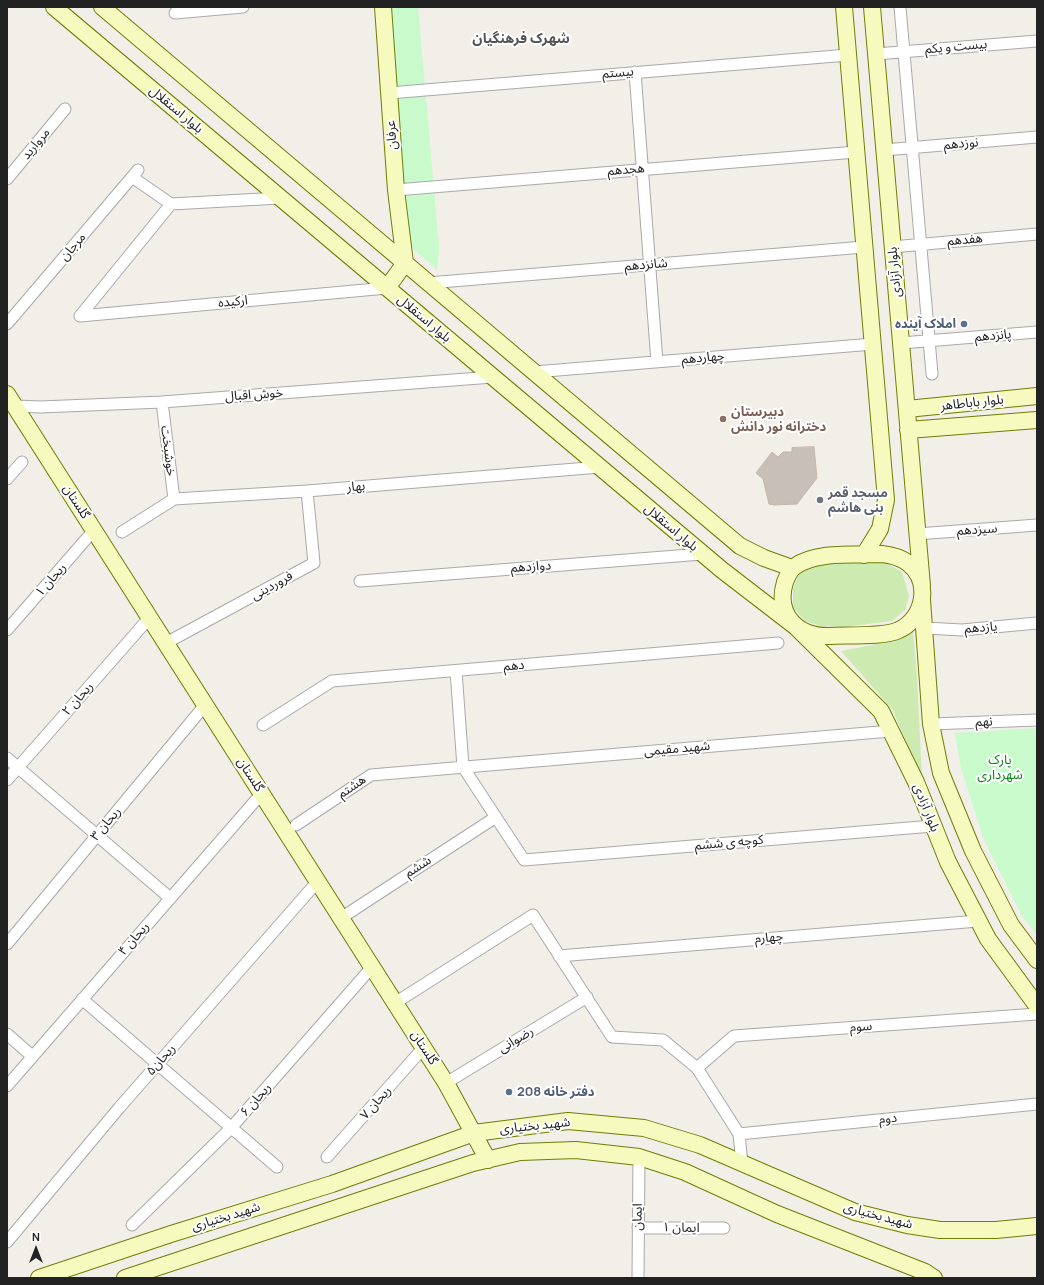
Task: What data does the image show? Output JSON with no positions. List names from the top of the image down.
{
  "streets": {
    "main road": [
      "بلوار استقلال",
      "عرفان",
      "بلوار آزادی",
      "بلوار باباطاهر",
      "گلستان",
      "شهید بختیاری"
    ],
    "street": [
      "بیست و یکم",
      "بیستم",
      "مروارید",
      "نوزدهم",
      "هجدهم",
      "هفدهم",
      "مرجان",
      "شانزدهم",
      "ارکیده",
      "پانزدهم",
      "چهاردهم",
      "خوش اقبال",
      "خوشبخت",
      "بهار",
      "سیزدهم",
      "دوازدهم",
      "ریحان ۱",
      "فروردینی",
      "یازدهم",
      "دهم",
      "ریحان ۲",
      "نهم",
      "شهید مقیمی",
      "هشتم",
      "ریحان ۳",
      "کوچه ی ششم",
      "ششم",
      "چهارم",
      "ریحان ۴",
      "سوم",
      "رضوانی",
      "ریحان۵",
      "ریحان ۶",
      "ریحان ۷",
      "دوم",
      "ایمان",
      "ایمان ۱"
    ]
  },
  "crossings": [
    ["بیست و یکم", "بلوار آزادی"],
    ["بیستم", "عرفان"],
    ["بلوار استقلال", "بلوار آزادی"],
    ["بلوار استقلال", "ارکیده"],
    ["بلوار استقلال", "خوش اقبال"],
    ["بلوار استقلال", "بهار"],
    ["بلوار استقلال", "دوازدهم"],
    ["عرفان", "هجدهم"],
    ["نوزدهم", "بلوار آزادی"],
    ["هفدهم", "بلوار آزادی"],
    ["مرجان", "ارکیده"],
    ["بلوار آزادی", "پانزدهم"],
    ["بلوار آزادی", "بلوار باباطاهر"],
    ["بلوار آزادی", "سیزدهم"],
    ["بلوار آزادی", "یازدهم"],
    ["بلوار آزادی", "نهم"],
    ["بلوار آزادی", "شهید مقیمی"],
    ["بلوار آزادی", "کوچه ی ششم"],
    ["بلوار آزادی", "چهارم"],
    ["خوش اقبال", "خوشبخت"],
    ["خوش اقبال", "گلستان"],
    ["خوشبخت", "بهار"],
    ["بهار", "فروردینی"],
    ["گلستان", "ریحان ۱"],
    ["گلستان", "فروردینی"],
    ["گلستان", "ریحان ۲"],
    ["گلستان", "ریحان ۳"],
    ["گلستان", "ششم"],
    ["گلستان", "ریحان ۴"],
    ["گلستان", "رضوانی"],
    ["گلستان", "ریحان۵"],
    ["گلستان", "ریحان ۶"],
    ["گلستان", "ریحان ۷"],
    ["گلستان", "شهید بختیاری"],
    ["شهید مقیمی", "هشتم"],
    ["کوچه ی ششم", "ششم"],
    ["شهید بختیاری", "ایمان"],
    ["ایمان", "ایمان ۱"]
  ],
  "districts": ["شهرک فرهنگیان"],
  "parks": ["پارک شهرداری"],
  "places": [
    "املاک آینده",
    "دبیرستان دخترانه نور دانش",
    "مسجد قمر بنی هاشم",
    "دفتر خانه 208"
  ],
  "north": "top"
}
